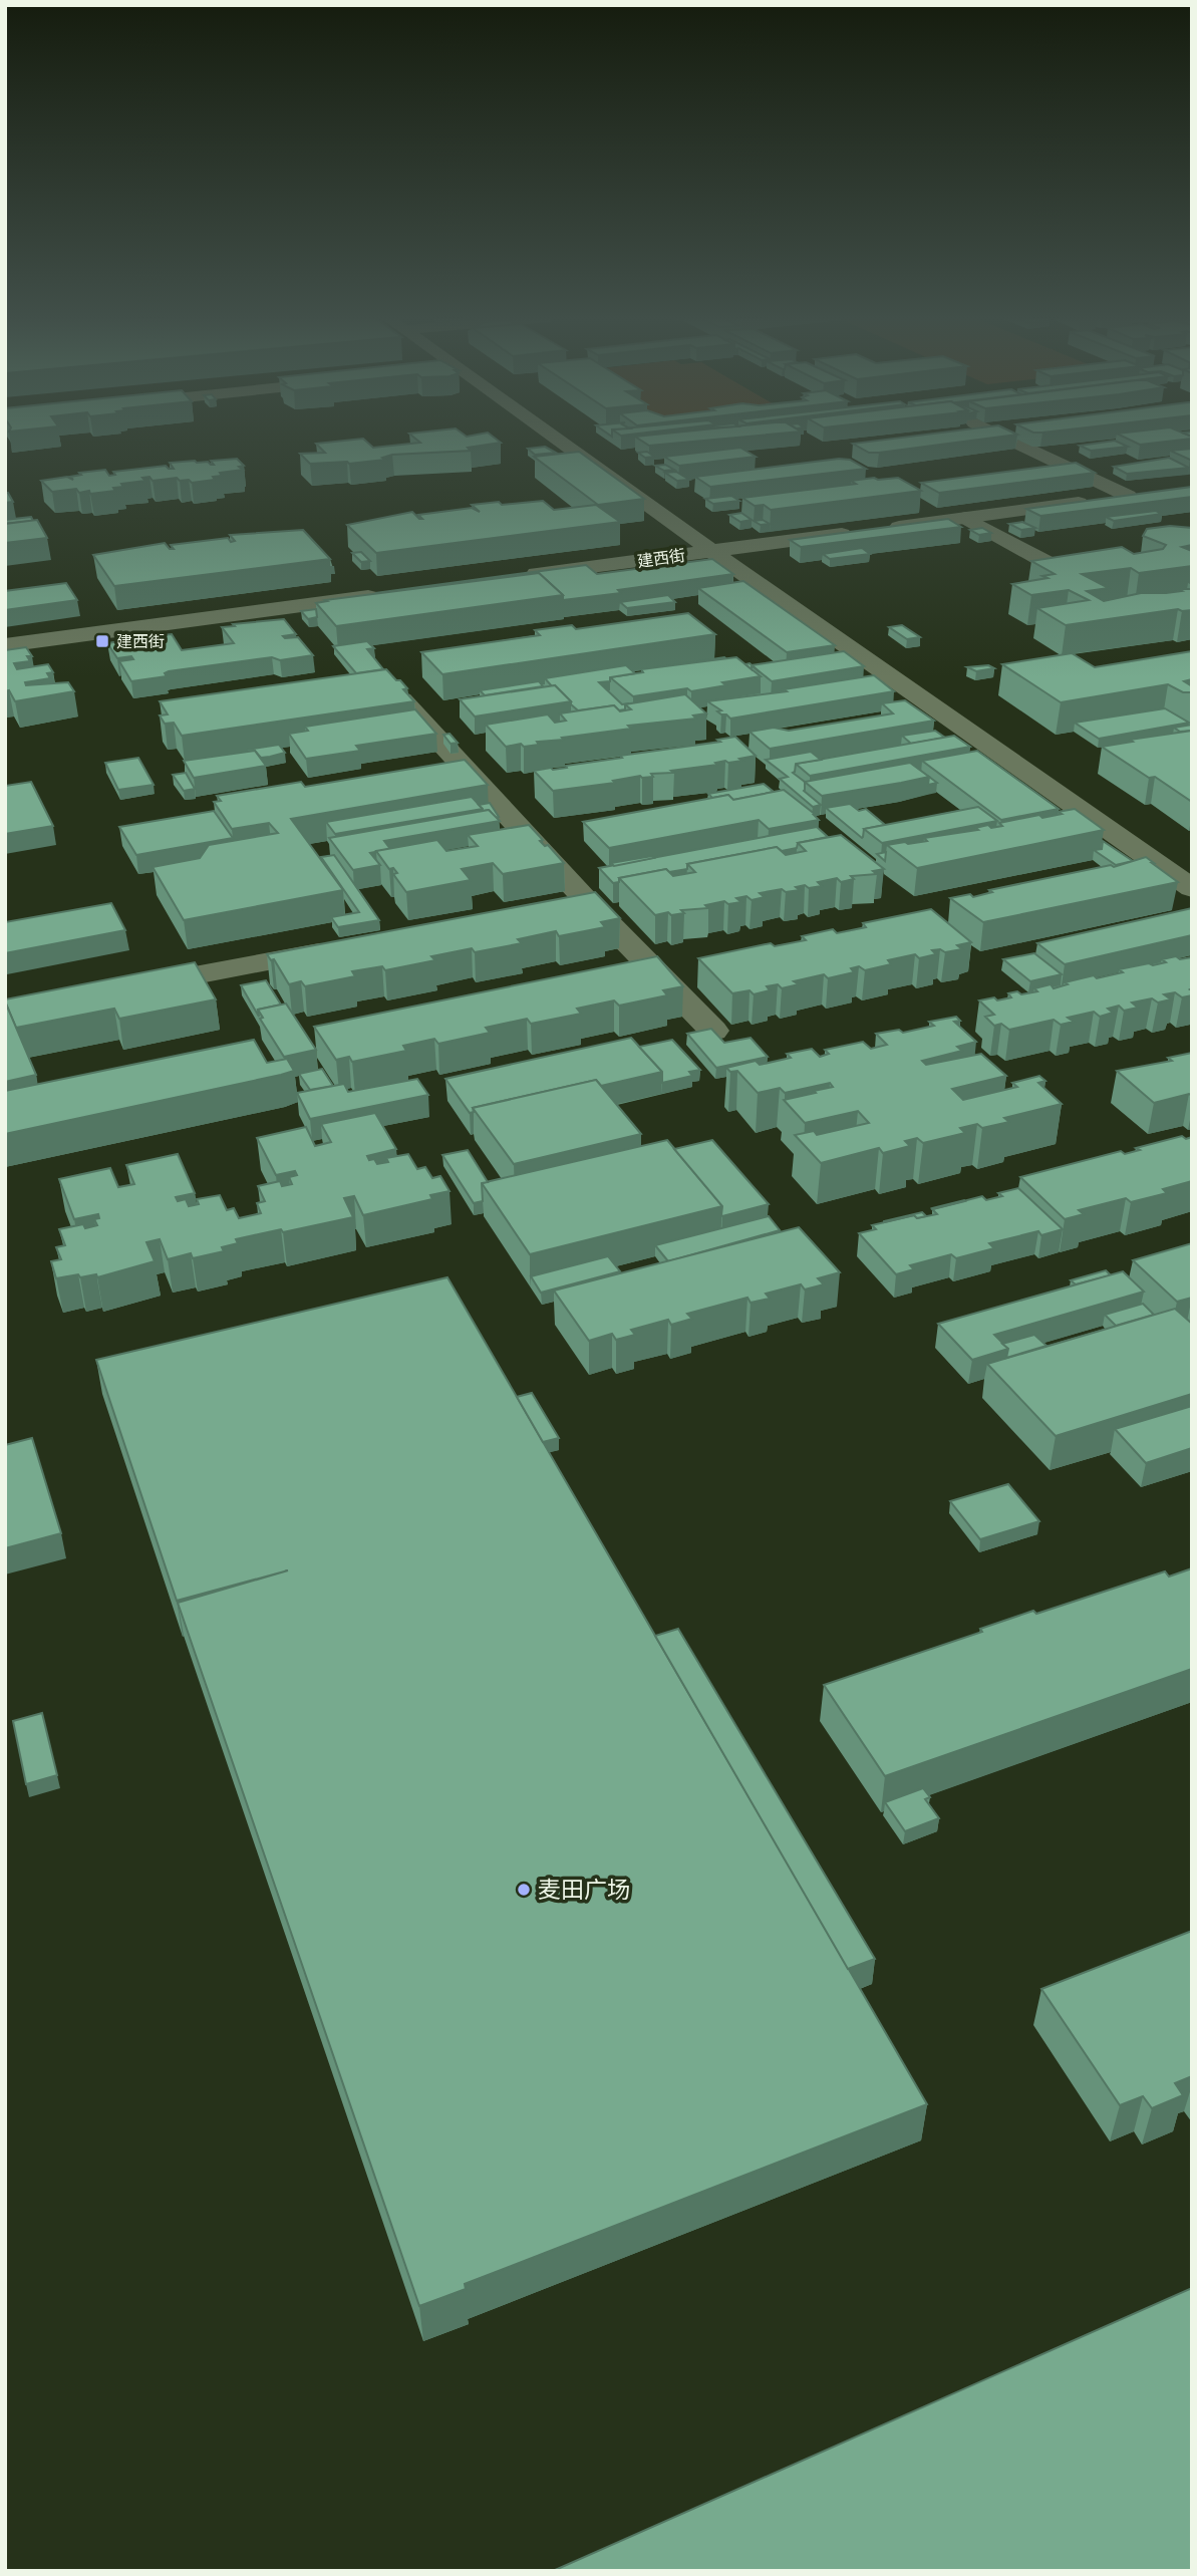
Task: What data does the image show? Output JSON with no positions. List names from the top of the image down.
{
  "streets": {
    "street": ["建西街"]
  },
  "places": {
    "transit": ["建西街"],
    "other": ["麦田广场"]
  }
}
